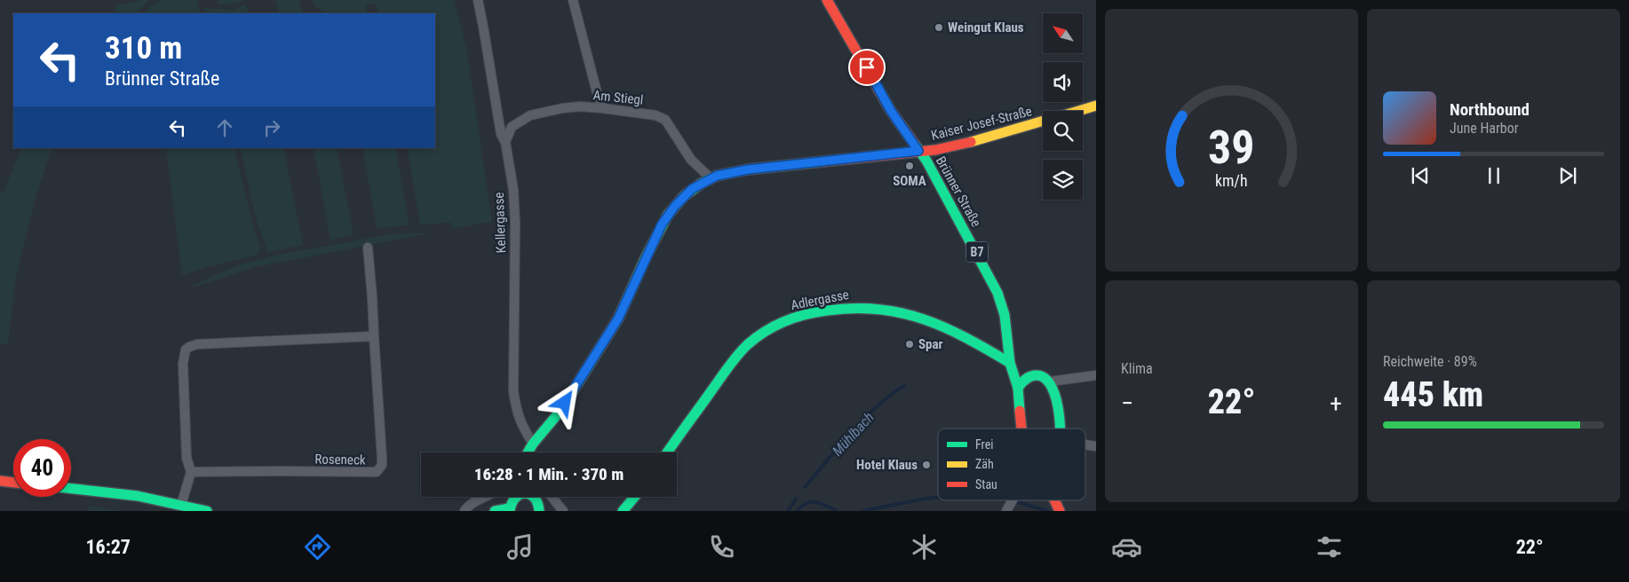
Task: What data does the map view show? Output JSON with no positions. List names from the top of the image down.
{
  "streets": {
    "main road": [
      "Kaiser Josef-Straße",
      "Brünner Straße",
      "B7",
      "Adlergasse"
    ],
    "street": ["Am Stiegl", "Kellergasse", "Roseneck"]
  },
  "crossings": [
    ["Am Stiegl", "Kaiser Josef-Straße"],
    ["Am Stiegl", "Kellergasse"],
    ["Kaiser Josef-Straße", "Brünner Straße"],
    ["Kaiser Josef-Straße", "Kellergasse"],
    ["Brünner Straße", "B7"],
    ["Brünner Straße", "Adlergasse"],
    ["B7", "Adlergasse"]
  ],
  "water": ["Mühlbach"],
  "places": [
    "Weingut Klaus",
    "SOMA",
    "Spar",
    "Hotel Klaus"
  ],
  "legend": ["Frei", "Zäh", "Stau"],
  "north": "top left",
  "page": {
    "turn": ["310 m", "Brünner Straße"],
    "song": ["Northbound", "June Harbor"],
    "tile": [
      "Klima",
      ["Reichweite · 89%", "445 km"]
    ],
    "heat": ["−", "22°", "+"],
    "limit": "40",
    "trip": "16:28 · 1 Min. · 370 m",
    "tabs": ["16:27", "22°"],
    "gauge": ["39", "km/h"]
  }
}
